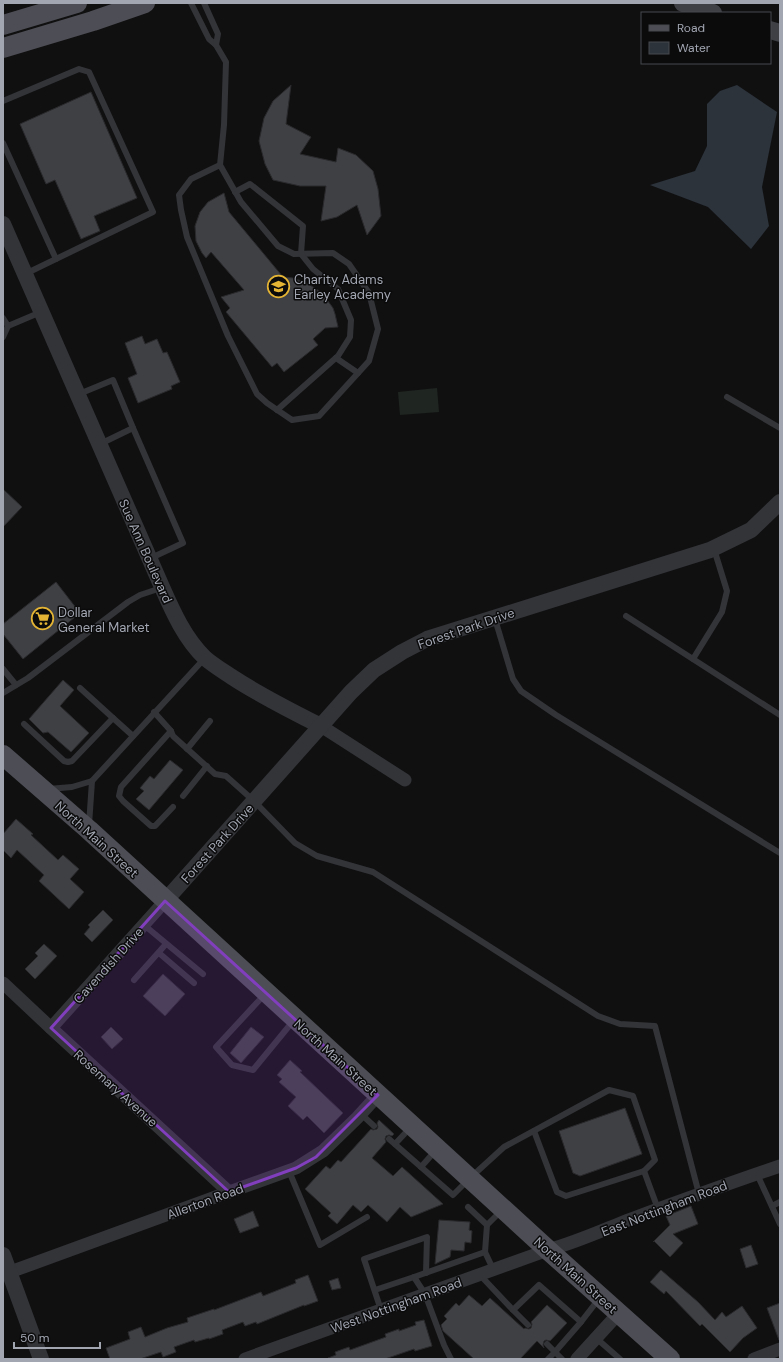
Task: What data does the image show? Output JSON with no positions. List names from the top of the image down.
{
  "streets": {
    "main road": ["North Main Street"],
    "street": [
      "Sue Ann Boulevard",
      "Forest Park Drive",
      "Cavendish Drive",
      "Rosemary Avenue",
      "Allerton Road",
      "East Nottingham Road",
      "West Nottingham Road"
    ]
  },
  "crossings": [
    ["Sue Ann Boulevard", "Forest Park Drive"],
    ["Forest Park Drive", "North Main Street"],
    ["Forest Park Drive", "Cavendish Drive"],
    ["North Main Street", "Cavendish Drive"],
    ["North Main Street", "Allerton Road"],
    ["North Main Street", "East Nottingham Road"],
    ["North Main Street", "West Nottingham Road"],
    ["Cavendish Drive", "Rosemary Avenue"],
    ["Rosemary Avenue", "Allerton Road"],
    ["East Nottingham Road", "West Nottingham Road"]
  ],
  "places": {
    "school or university": ["Charity Adams Earley Academy"],
    "supermarket": ["Dollar General Market"]
  },
  "legend": ["Road", "Water"],
  "scale_bar": "50 m"
}
